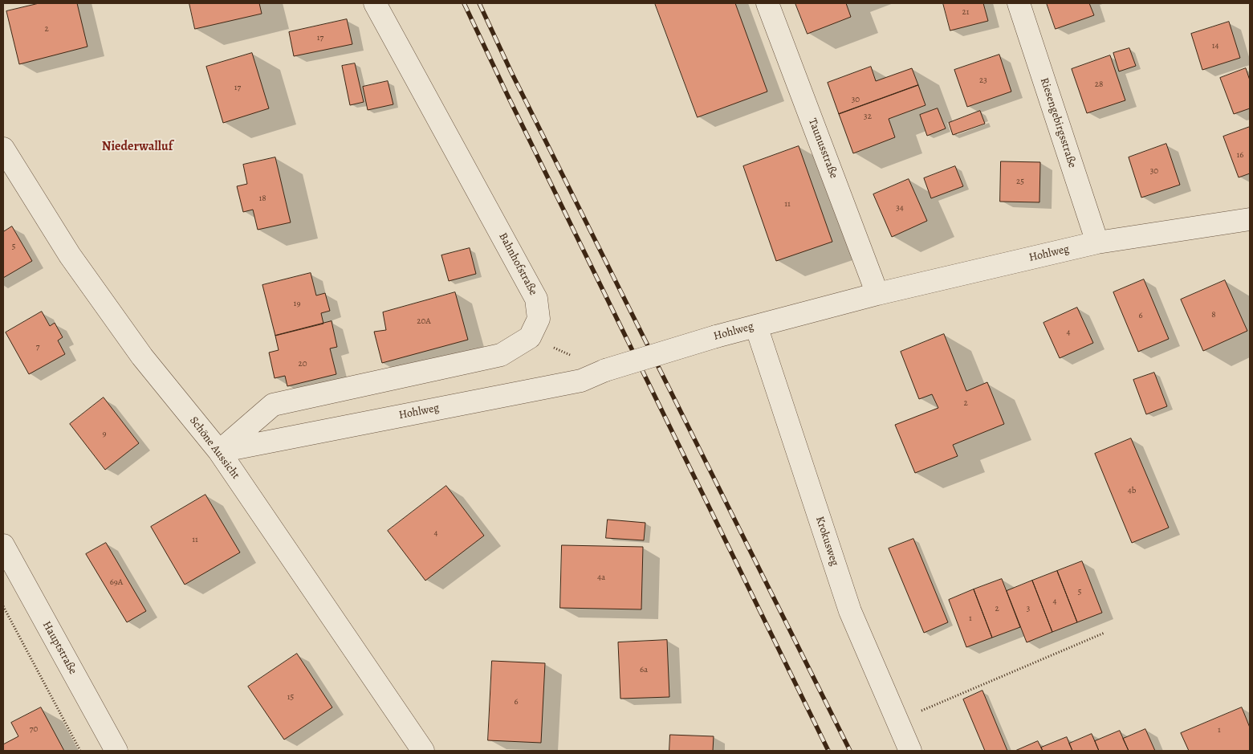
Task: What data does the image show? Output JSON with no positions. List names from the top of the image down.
{
  "streets": {
    "street": [
      "Riesengebirgsstraße",
      "Taunusstraße",
      "Hohlweg",
      "Bahnhofstraße",
      "Schöne Aussicht",
      "Krokusweg",
      "Hauptstraße"
    ]
  },
  "crossings": [
    ["Riesengebirgsstraße", "Hohlweg"],
    ["Taunusstraße", "Hohlweg"],
    ["Hohlweg", "Bahnhofstraße"],
    ["Hohlweg", "Schöne Aussicht"],
    ["Hohlweg", "Krokusweg"],
    ["Bahnhofstraße", "Schöne Aussicht"]
  ],
  "districts": ["Niederwalluf"],
  "house_numbers": [
    "21",
    "2",
    "17",
    "14",
    "23",
    "28",
    "17",
    "30",
    "32",
    "16",
    "30",
    "25",
    "18",
    "11",
    "34",
    "5",
    "19",
    "8",
    "6",
    "20A",
    "4",
    "7",
    "20",
    "2",
    "9",
    "4b",
    "4",
    "11",
    "4a",
    "69A",
    "5",
    "4",
    "2",
    "3",
    "1",
    "6a",
    "15",
    "6",
    "70",
    "1"
  ]
}
